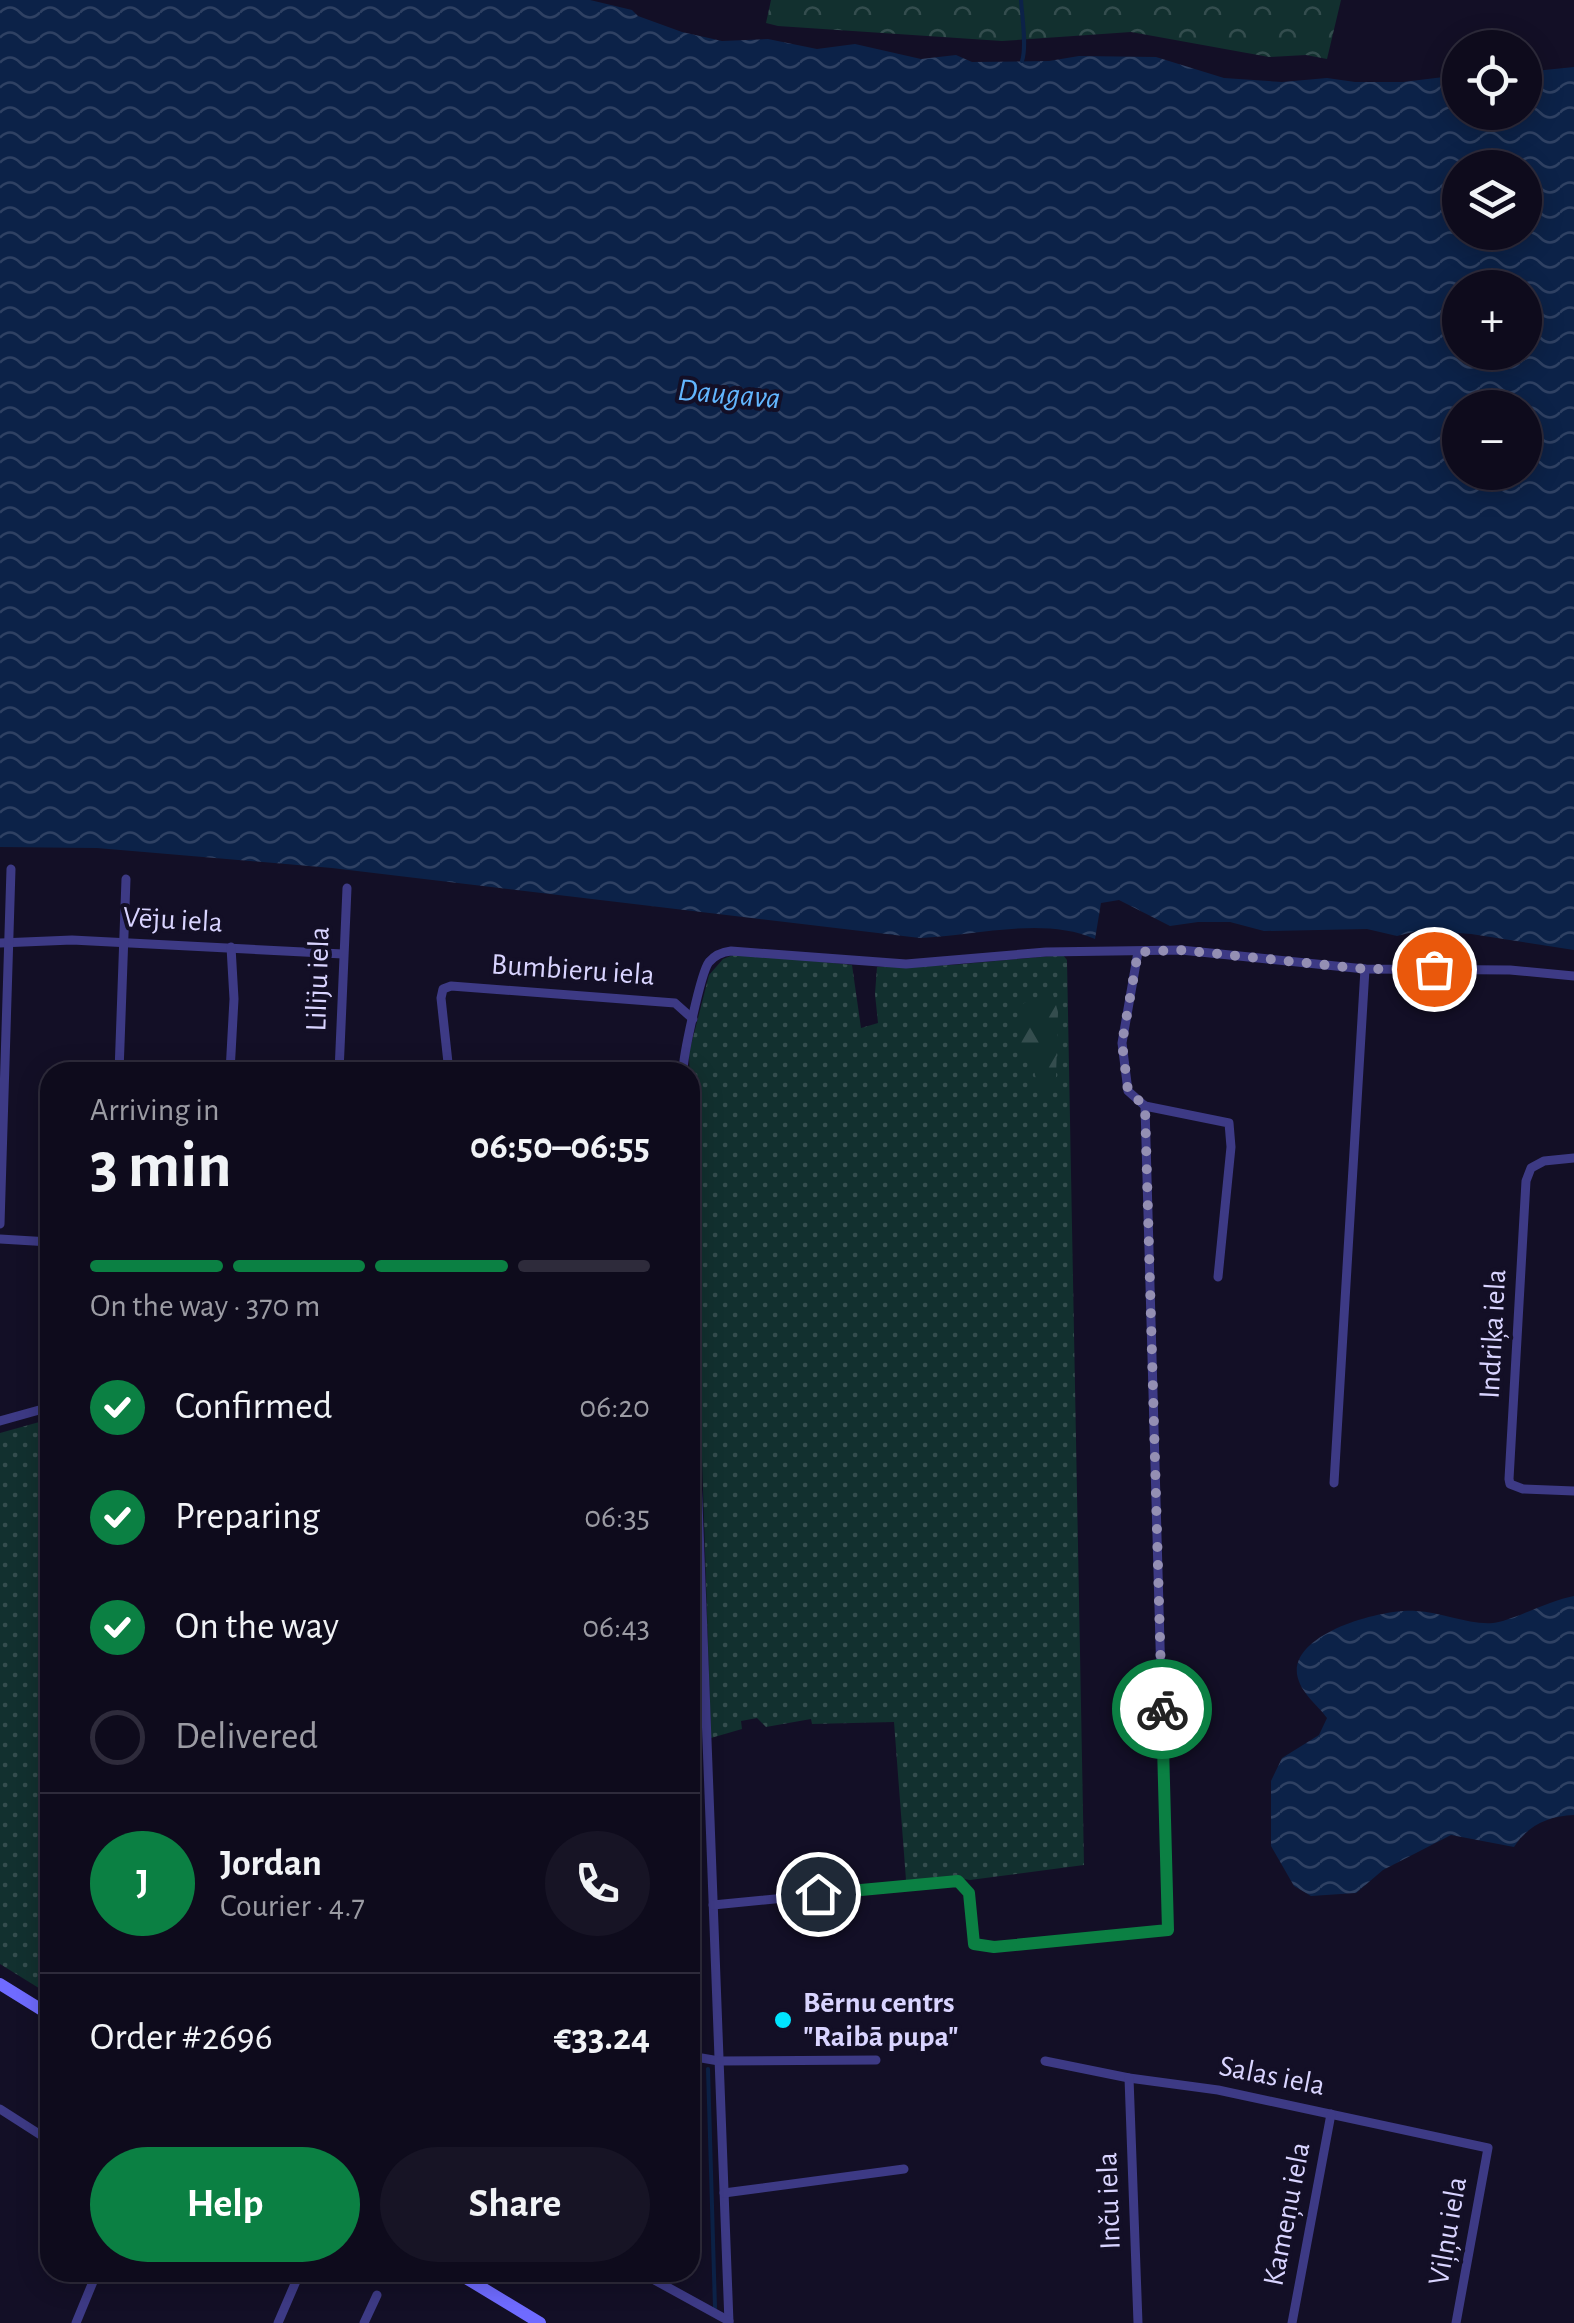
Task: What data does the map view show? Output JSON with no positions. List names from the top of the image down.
{
  "streets": {
    "street": [
      "Vēju iela",
      "Bumbieru iela",
      "Liliju iela",
      "Indriķa iela",
      "Salas iela",
      "Inču iela",
      "Kameņu iela",
      "Viļņu iela"
    ]
  },
  "crossings": [
    ["Vēju iela", "Liliju iela"],
    ["Salas iela", "Inču iela"],
    ["Salas iela", "Kameņu iela"],
    ["Salas iela", "Viļņu iela"]
  ],
  "water": ["Daugava"],
  "places": ["Bērnu centrs \"Raibā pupa\""],
  "page": {
    "map_buttons": ["+", "−"],
    "heading": ["3 min", "Arriving in", "06:50–06:55"],
    "panel": [
      "Jordan",
      "Courier · 4.7",
      "Order #2696",
      "€33.24"
    ],
    "bar": "On the way · 370 m",
    "list": [
      ["Confirmed", "06:20"],
      ["Preparing", "06:35"],
      ["On the way", "06:43"],
      "Delivered"
    ],
    "round": "J",
    "buttons": ["Help", "Share"]
  }
}
